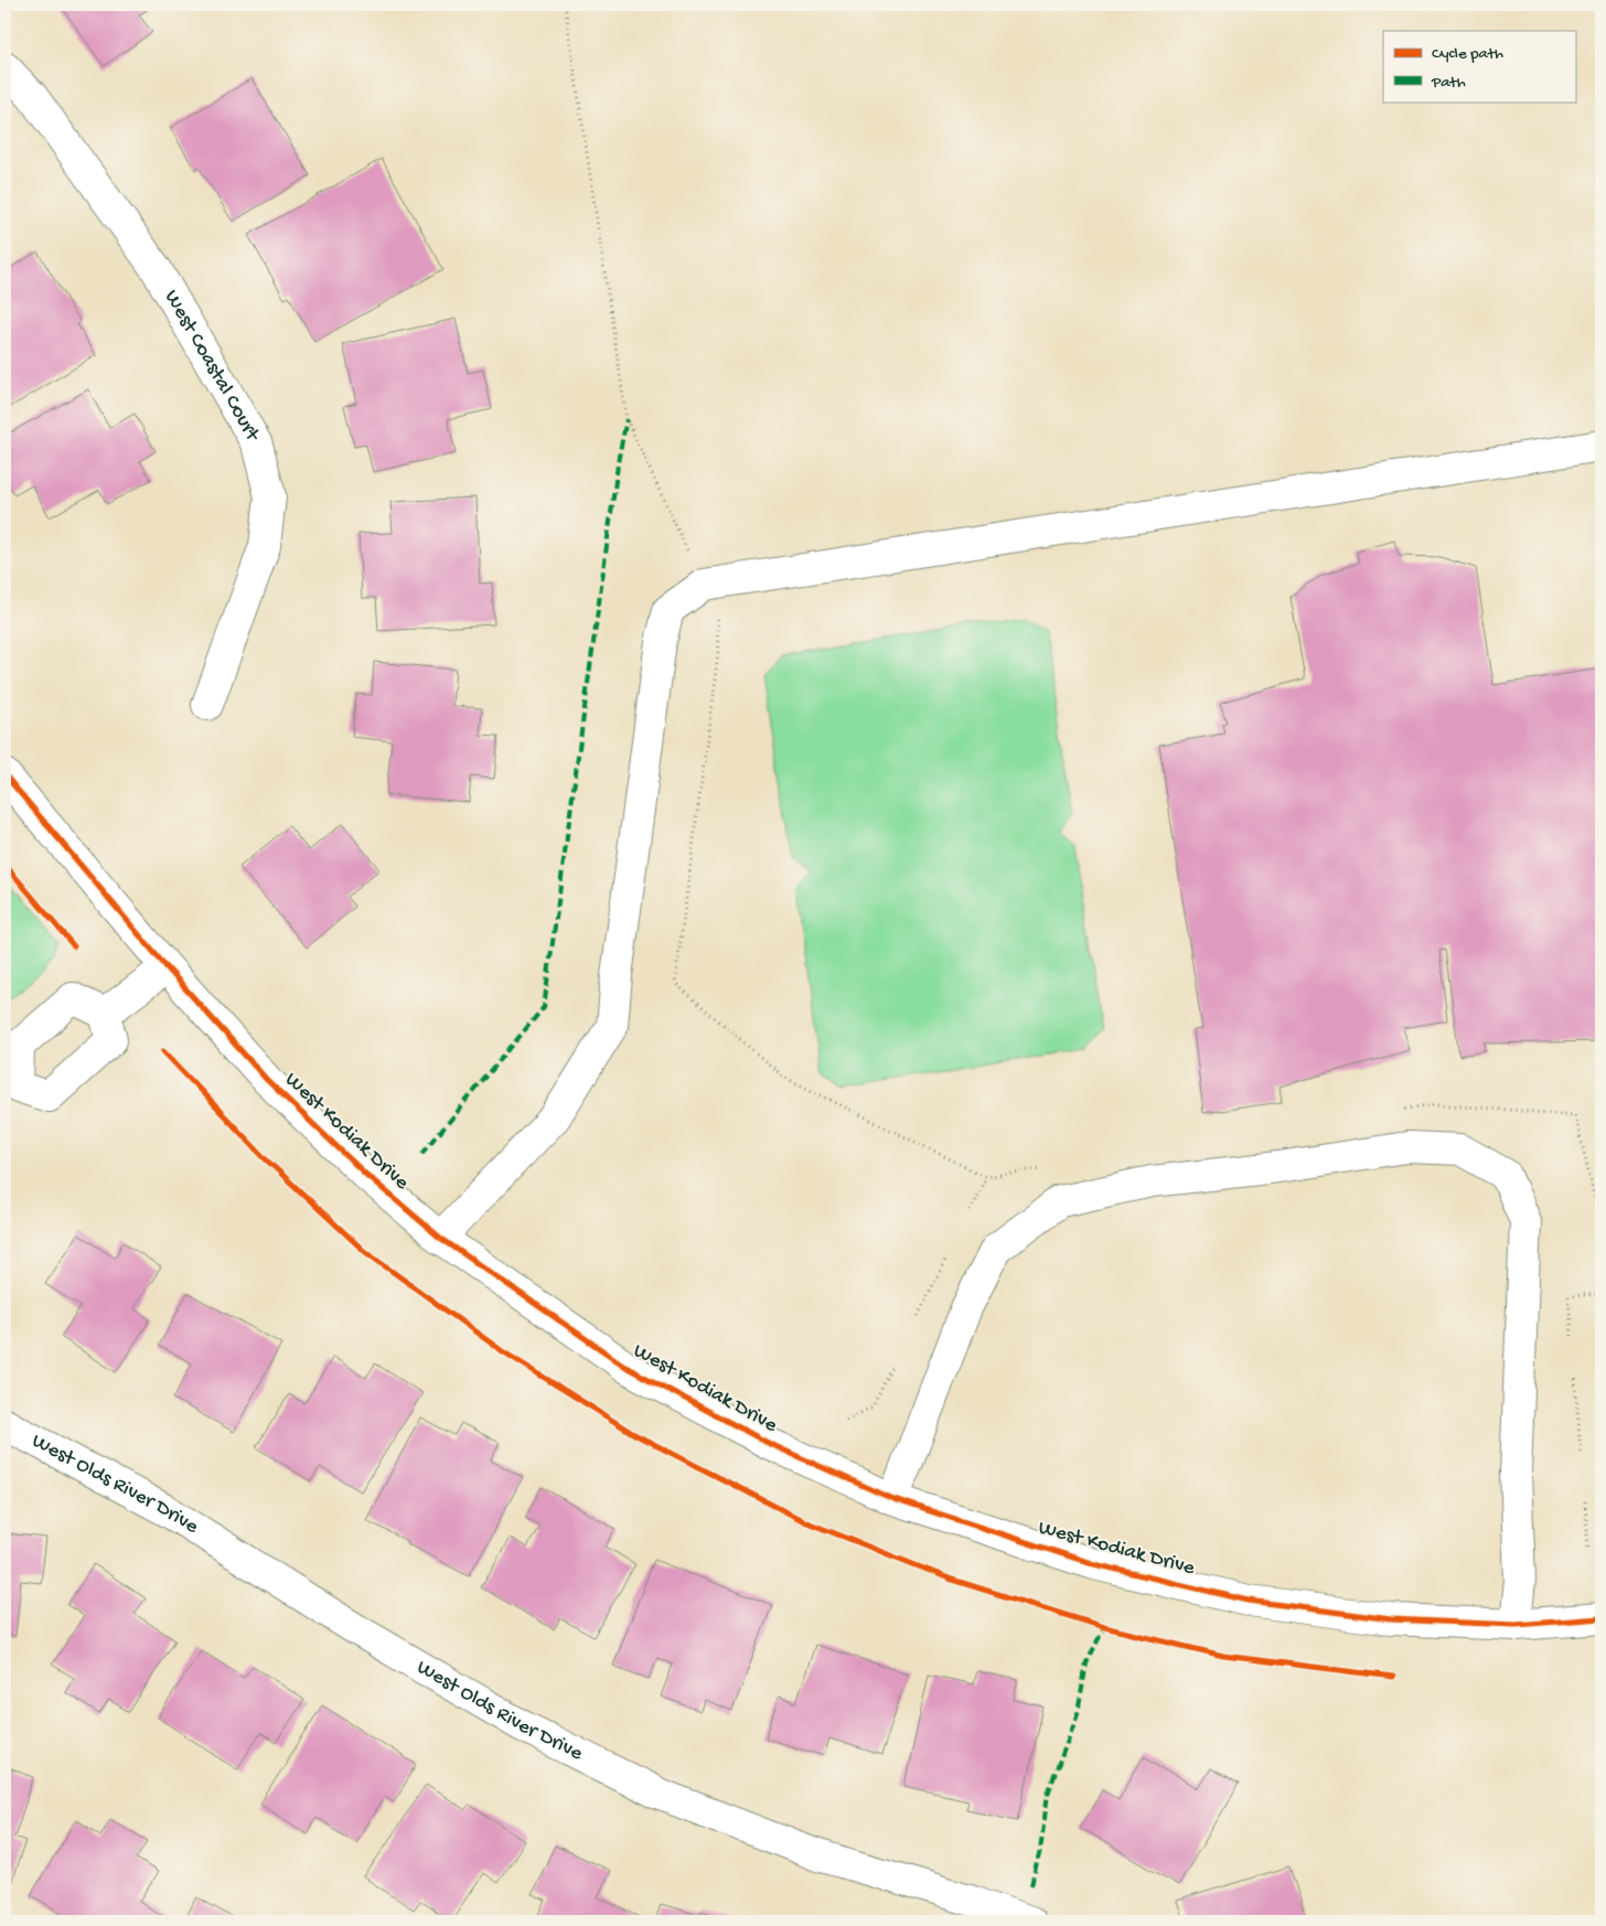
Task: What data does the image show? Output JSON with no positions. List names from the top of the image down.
{
  "streets": {
    "street": ["West Coastal Court", "West Kodiak Drive", "West Olds River Drive"]
  },
  "legend": ["Cycle path", "Path"]
}
